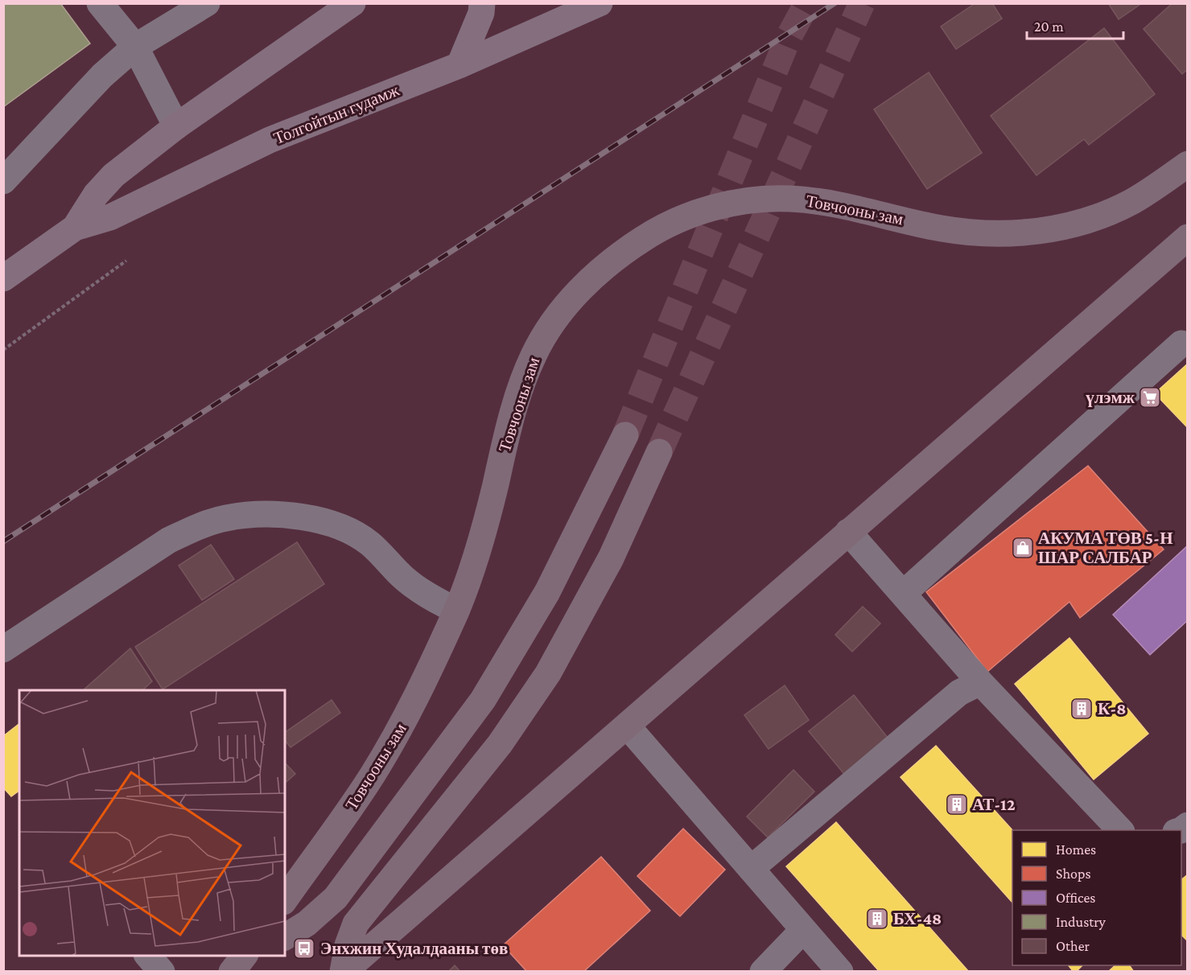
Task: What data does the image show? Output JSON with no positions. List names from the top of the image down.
{
  "streets": {
    "highway": ["Товчооны зам"],
    "main road": ["Толгойтын гудамж"]
  },
  "places": {
    "supermarket": ["үлэмж"],
    "shop": ["АКУМА ТӨВ 5-Н ШАР САЛБАР"],
    "building": ["К-8", "АТ-12", "БХ-48"],
    "bus stop": ["Энхжин Худалдааны төв"]
  },
  "legend": [
    "Homes",
    "Shops",
    "Offices",
    "Industry",
    "Other"
  ],
  "scale_bar": "20 m"
}
